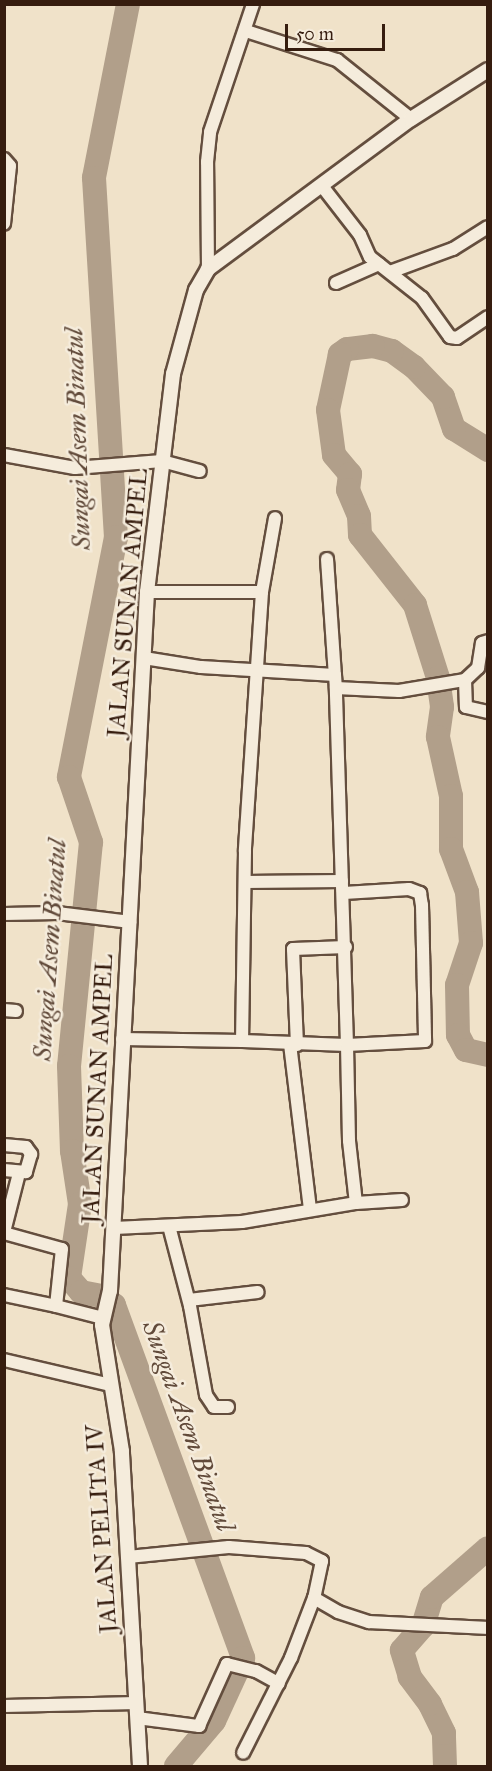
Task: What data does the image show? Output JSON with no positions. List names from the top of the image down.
{
  "streets": {
    "street": ["JALAN SUNAN AMPEL", "JALAN PELITA IV"]
  },
  "crossings": [
    ["JALAN SUNAN AMPEL", "JALAN PELITA IV"]
  ],
  "water": ["Sungai Asem Binatul"],
  "scale_bar": "50 m"
}
